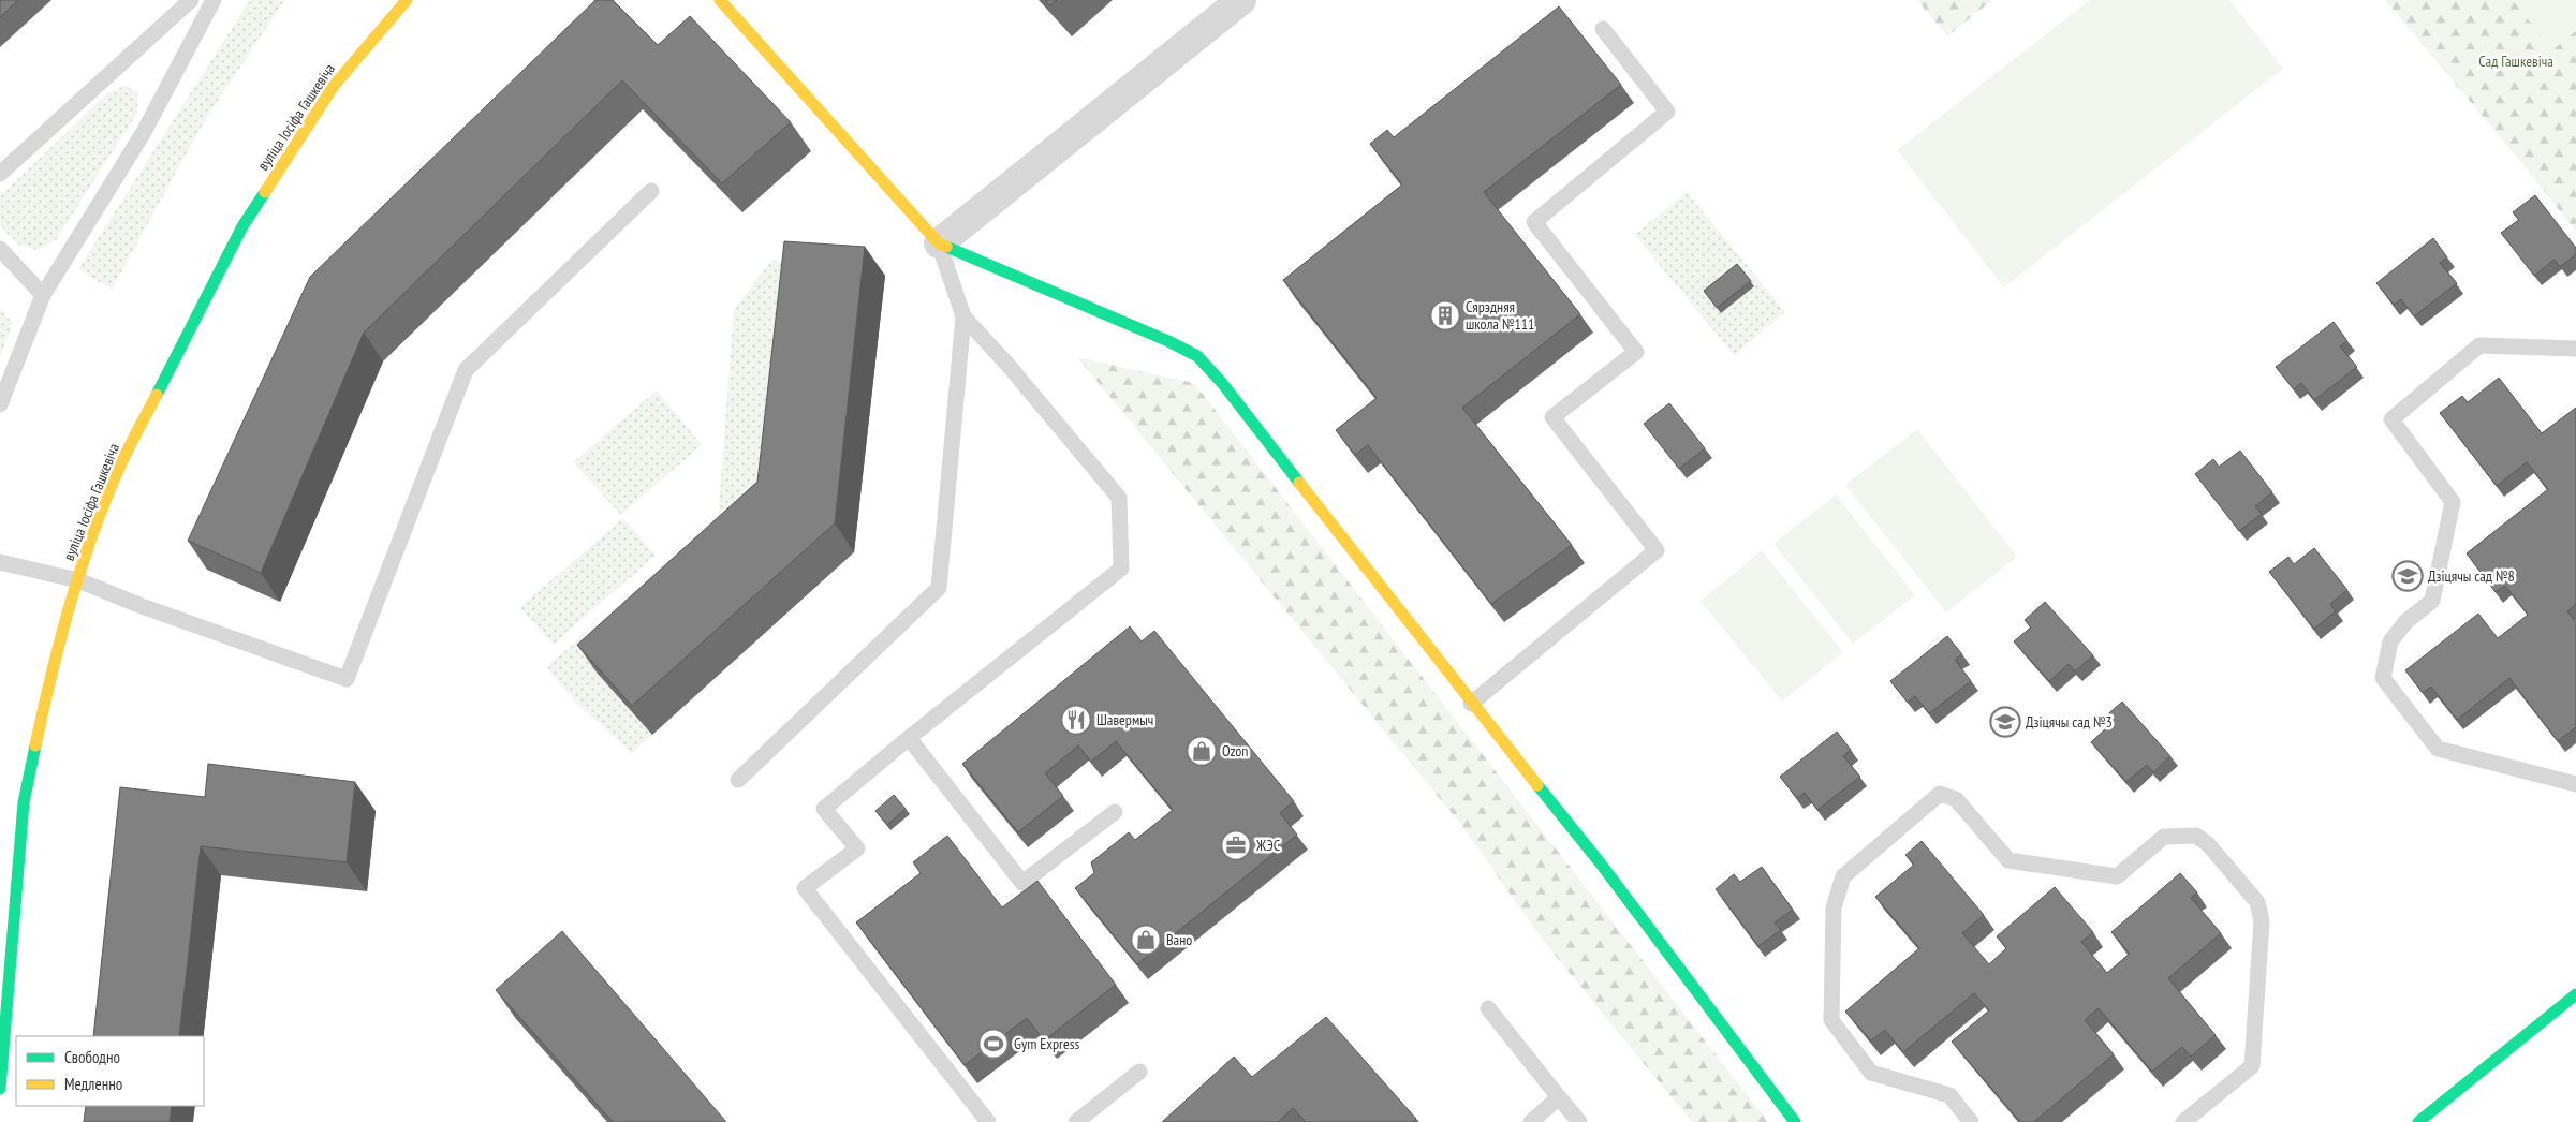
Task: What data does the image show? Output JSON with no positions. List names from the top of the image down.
{
  "streets": {
    "street": ["вуліца Іосіфа Гашкевіча"]
  },
  "parks": ["Сад Гашкевіча"],
  "places": {
    "building": ["Сярэдняя школа №111"],
    "school or university": ["Дзіцячы сад №8", "Дзіцячы сад №3"],
    "restaurant": ["Шавермыч"],
    "shop": ["Ozon", "Вано"],
    "office": ["ЖЭС"],
    "sports": ["Gym Express"]
  },
  "legend": ["Свободно", "Медленно"]
}
